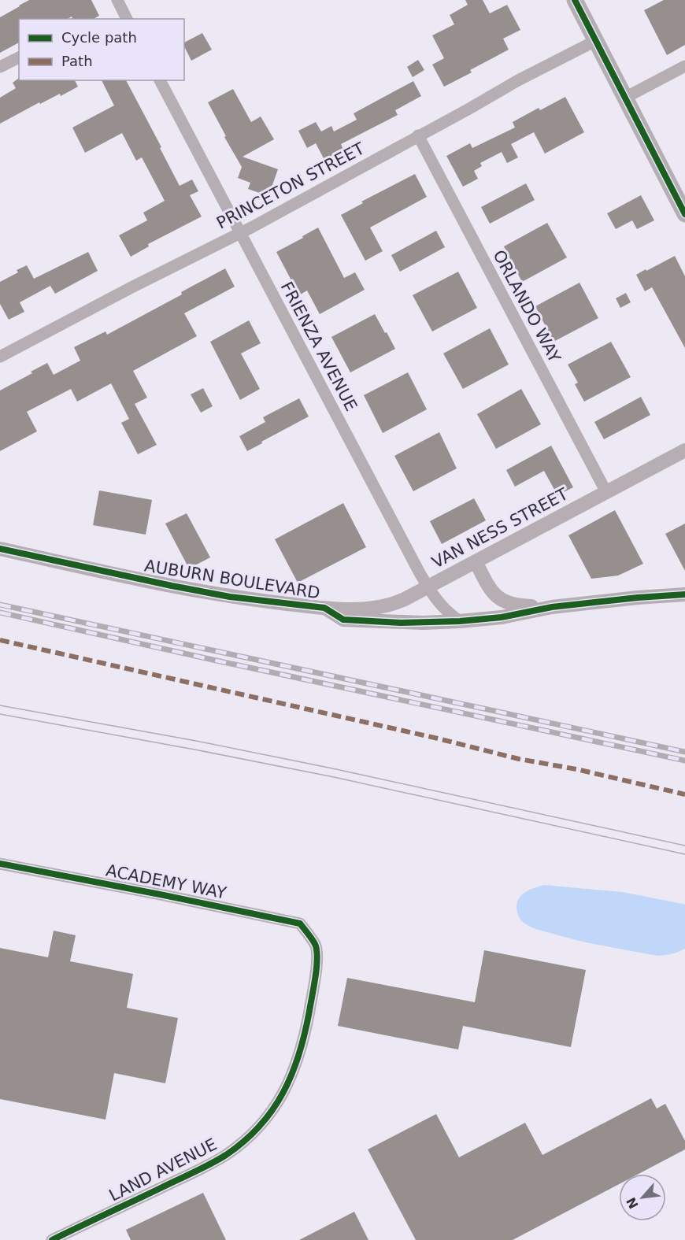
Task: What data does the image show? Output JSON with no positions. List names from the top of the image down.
{
  "streets": {
    "street": [
      "PRINCETON STREET",
      "ORLANDO WAY",
      "FRIENZA AVENUE",
      "VAN NESS STREET",
      "AUBURN BOULEVARD",
      "ACADEMY WAY",
      "LAND AVENUE"
    ]
  },
  "crossings": [
    ["PRINCETON STREET", "ORLANDO WAY"],
    ["PRINCETON STREET", "FRIENZA AVENUE"],
    ["ORLANDO WAY", "VAN NESS STREET"],
    ["FRIENZA AVENUE", "VAN NESS STREET"],
    ["FRIENZA AVENUE", "AUBURN BOULEVARD"],
    ["VAN NESS STREET", "AUBURN BOULEVARD"],
    ["ACADEMY WAY", "LAND AVENUE"]
  ],
  "legend": ["Cycle path", "Path"],
  "north": "bottom left"
}
